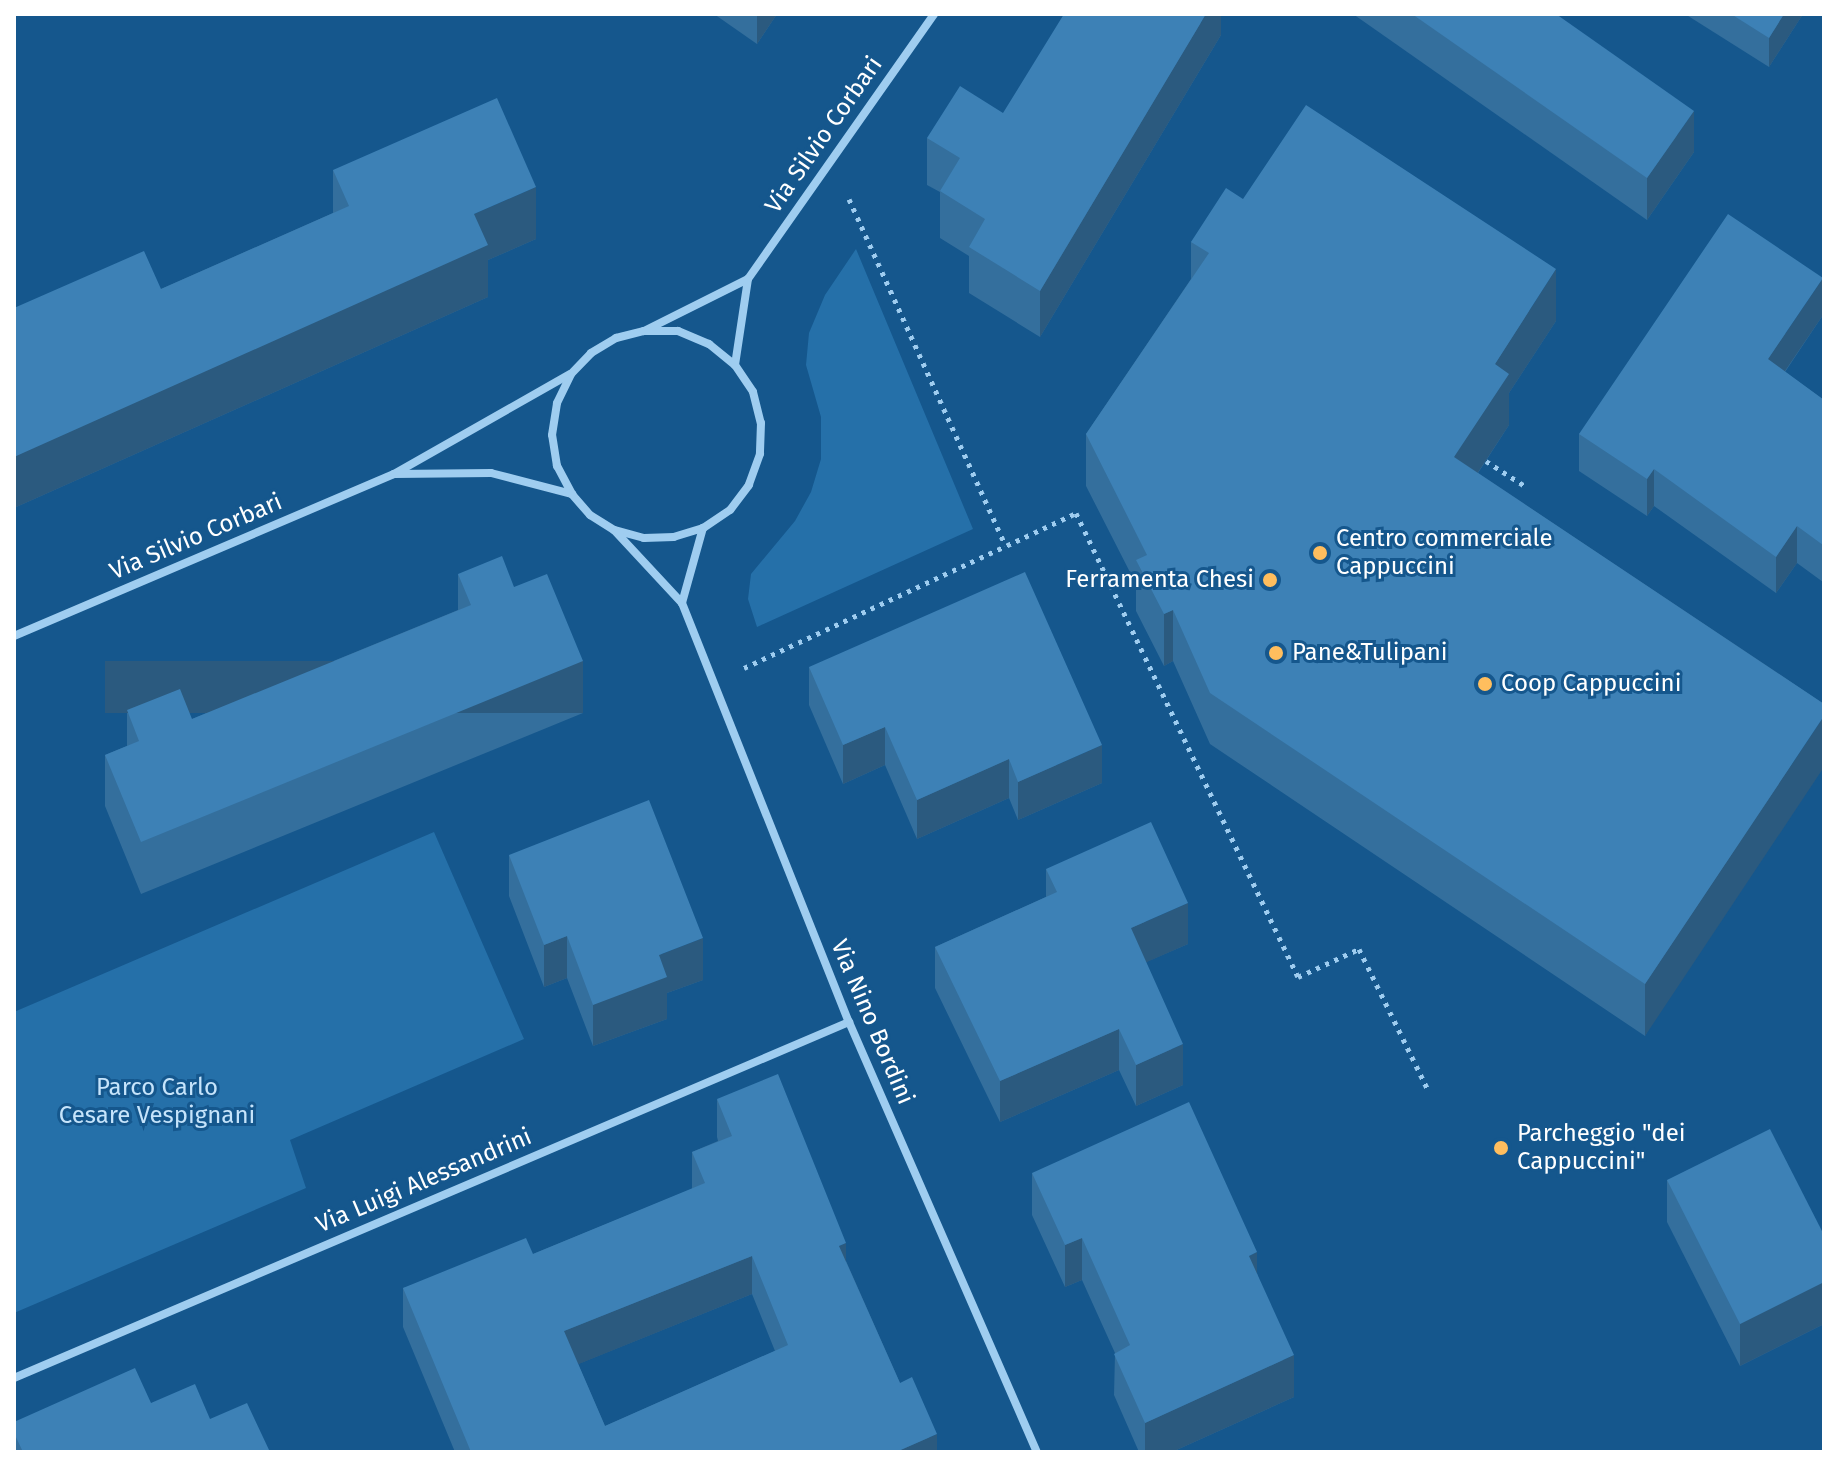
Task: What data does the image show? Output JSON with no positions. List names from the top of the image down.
{
  "streets": {
    "street": ["Via Silvio Corbari", "Via Nino Bordini", "Via Luigi Alessandrini"]
  },
  "crossings": [
    ["Via Silvio Corbari", "Via Nino Bordini"],
    ["Via Nino Bordini", "Via Luigi Alessandrini"]
  ],
  "parks": ["Parco Carlo Cesare Vespignani"],
  "places": [
    "Centro commerciale Cappuccini",
    "Ferramenta Chesi",
    "Pane&Tulipani",
    "Coop Cappuccini",
    "Parcheggio \"dei Cappuccini\""
  ]
}
